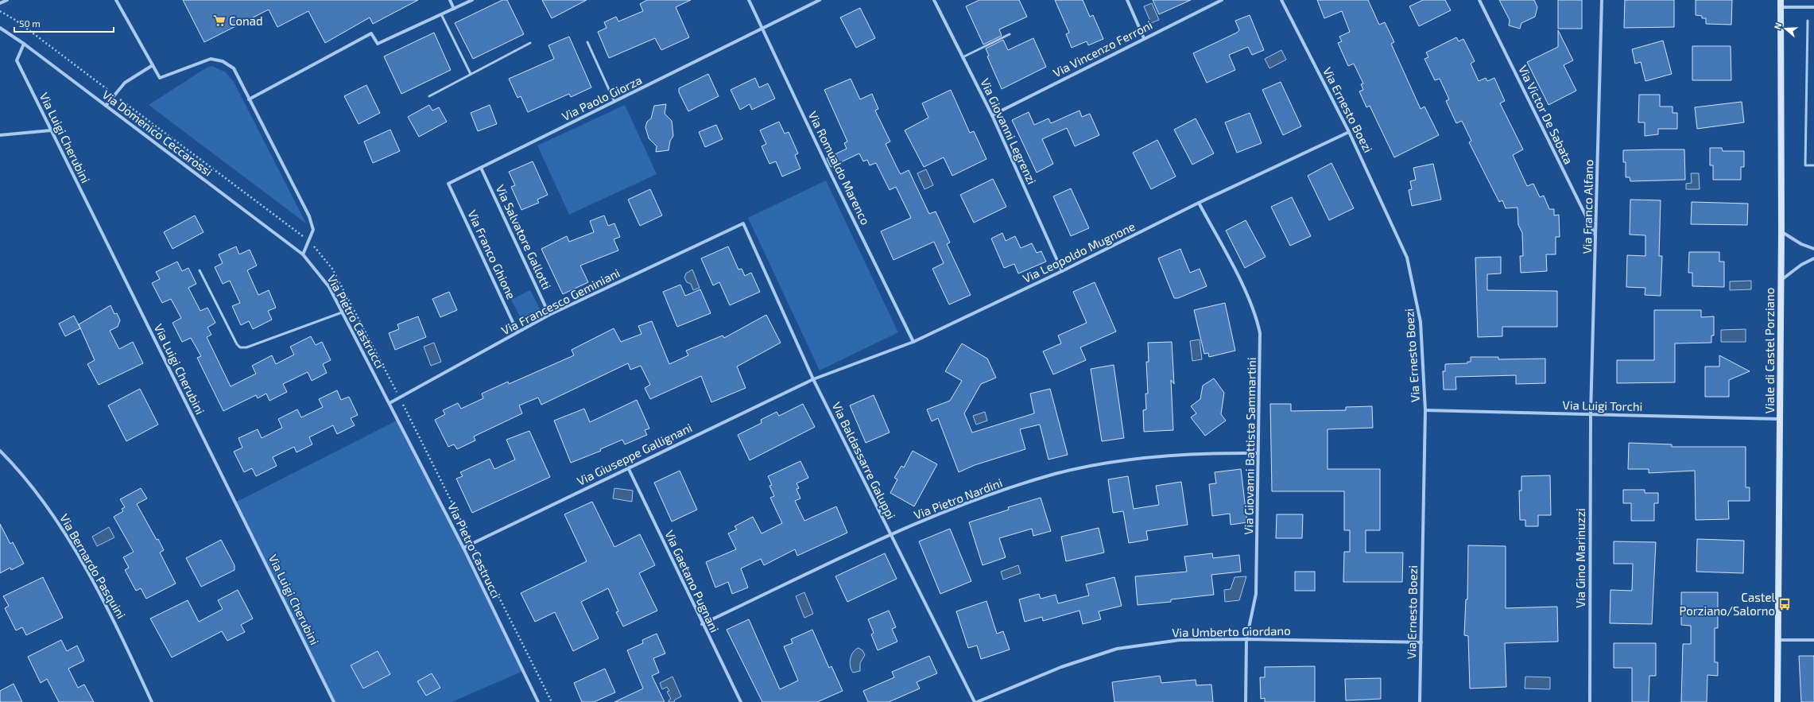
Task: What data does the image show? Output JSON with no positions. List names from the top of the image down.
{
  "streets": {
    "street": [
      "Via Vincenzo Ferroni",
      "Via Paolo Giorza",
      "Via Ernesto Boezi",
      "Via Victor De Sabata",
      "Via Giovanni Legrenzi",
      "Via Domenico Ceccarossi",
      "Via Luigi Cherubini",
      "Via Romualdo Marenco",
      "Via Franco Alfano",
      "Via Salvatore Gallotti",
      "Via Leopoldo Mugnone",
      "Via Franco Ghione",
      "Via Francesco Geminiani",
      "Via Pietro Castrucci",
      "Viale di Castel Porziano",
      "Via Luigi Torchi",
      "Via Giovanni Battista Sammartini",
      "Via Giuseppe Gallignani",
      "Via Baldassarre Galuppi",
      "Via Pietro Nardini",
      "Via Gino Marinuzzi",
      "Via Bernardo Pasquini",
      "Via Gaetano Pugnani",
      "Via Umberto Giordano"
    ]
  },
  "crossings": [
    ["Via Vincenzo Ferroni", "Via Giovanni Legrenzi"],
    ["Via Paolo Giorza", "Via Romualdo Marenco"],
    ["Via Paolo Giorza", "Via Salvatore Gallotti"],
    ["Via Paolo Giorza", "Via Franco Ghione"],
    ["Via Ernesto Boezi", "Via Leopoldo Mugnone"],
    ["Via Ernesto Boezi", "Via Luigi Torchi"],
    ["Via Ernesto Boezi", "Via Umberto Giordano"],
    ["Via Victor De Sabata", "Via Franco Alfano"],
    ["Via Giovanni Legrenzi", "Via Leopoldo Mugnone"],
    ["Via Domenico Ceccarossi", "Via Luigi Cherubini"],
    ["Via Domenico Ceccarossi", "Via Pietro Castrucci"],
    ["Via Romualdo Marenco", "Via Leopoldo Mugnone"],
    ["Via Franco Alfano", "Via Luigi Torchi"],
    ["Via Franco Alfano", "Via Gino Marinuzzi"],
    ["Via Salvatore Gallotti", "Via Francesco Geminiani"],
    ["Via Leopoldo Mugnone", "Via Giovanni Battista Sammartini"],
    ["Via Leopoldo Mugnone", "Via Giuseppe Gallignani"],
    ["Via Leopoldo Mugnone", "Via Baldassarre Galuppi"],
    ["Via Franco Ghione", "Via Francesco Geminiani"],
    ["Via Francesco Geminiani", "Via Pietro Castrucci"],
    ["Via Francesco Geminiani", "Via Baldassarre Galuppi"],
    ["Via Pietro Castrucci", "Via Giuseppe Gallignani"],
    ["Viale di Castel Porziano", "Via Luigi Torchi"],
    ["Via Luigi Torchi", "Via Gino Marinuzzi"],
    ["Via Giovanni Battista Sammartini", "Via Pietro Nardini"],
    ["Via Giovanni Battista Sammartini", "Via Umberto Giordano"],
    ["Via Giuseppe Gallignani", "Via Baldassarre Galuppi"],
    ["Via Giuseppe Gallignani", "Via Gaetano Pugnani"],
    ["Via Baldassarre Galuppi", "Via Pietro Nardini"],
    ["Via Baldassarre Galuppi", "Via Umberto Giordano"],
    ["Via Pietro Nardini", "Via Gaetano Pugnani"]
  ],
  "places": {
    "supermarket": ["Conad"],
    "bus stop": ["Castel Porziano/Salorno"]
  },
  "scale_bar": "50 m",
  "north": "left"
}
